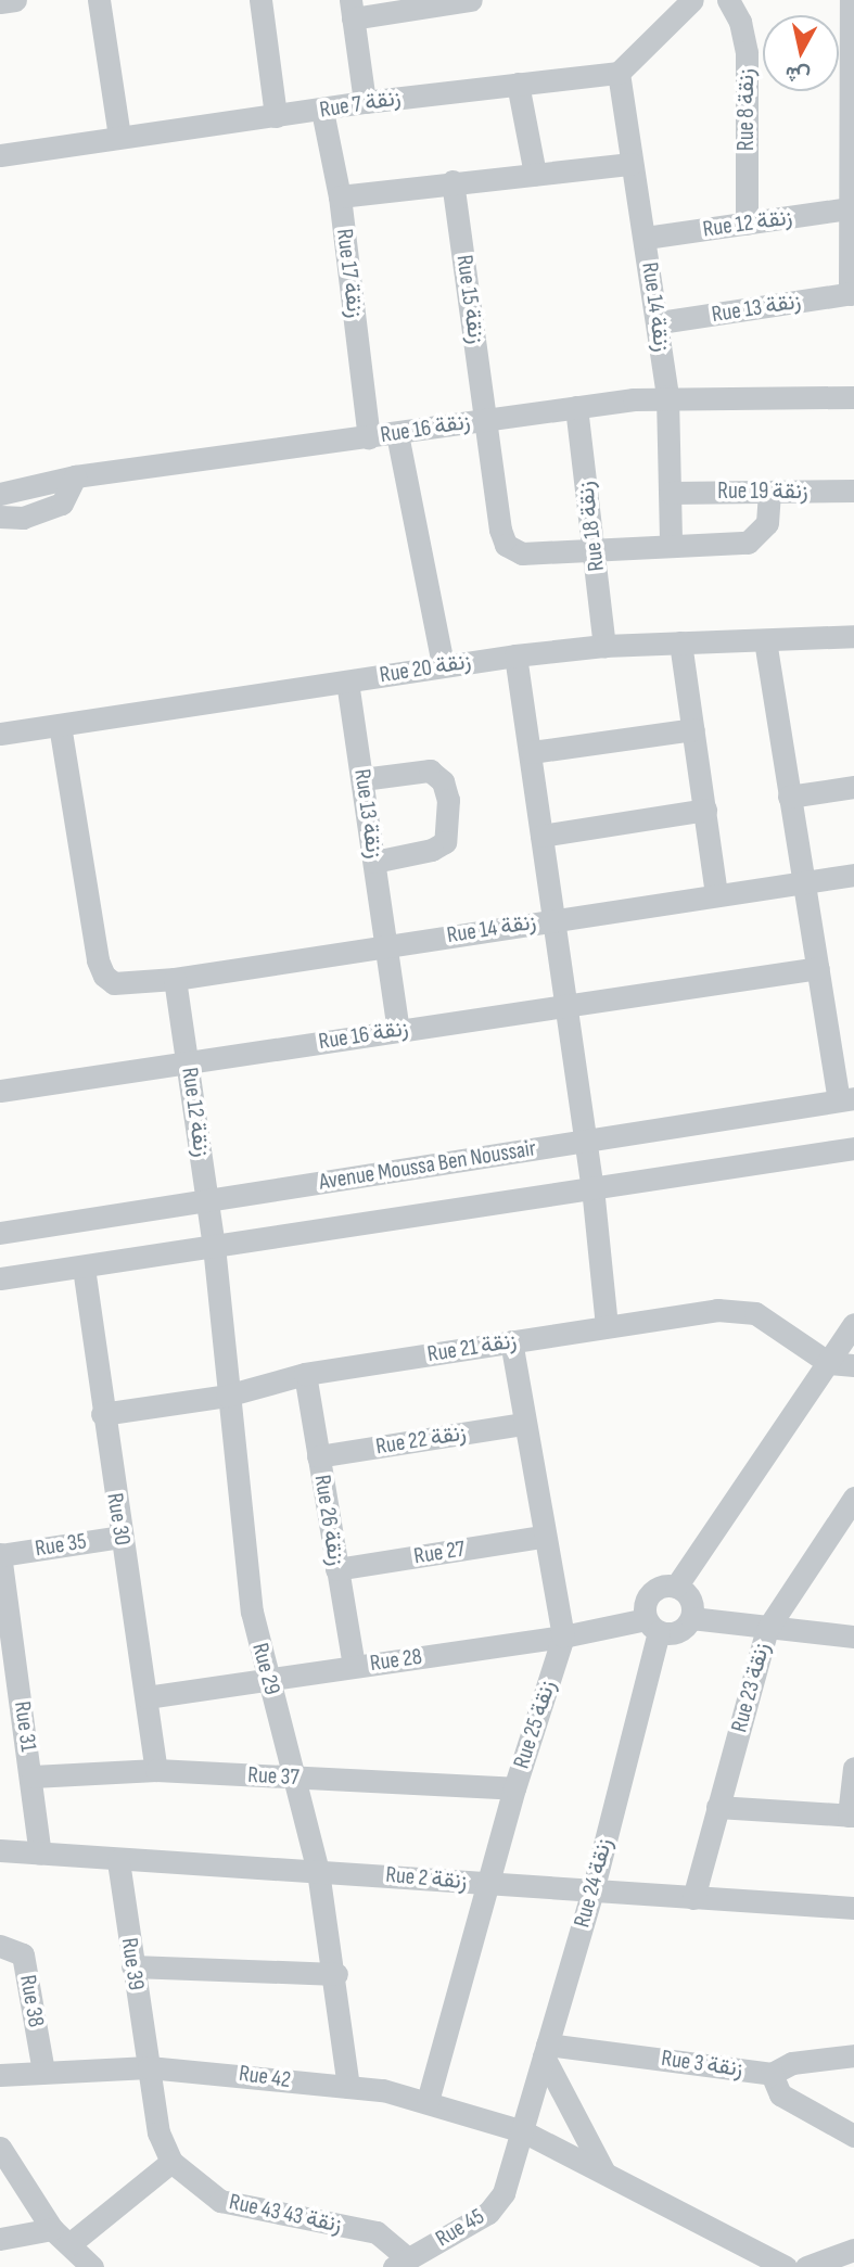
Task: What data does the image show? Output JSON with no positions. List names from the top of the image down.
{
  "streets": {
    "street": [
      "Rue 7 زنقة",
      "Rue 8 زنقة",
      "Rue 12 زنقة",
      "Rue 17 زنقة",
      "Rue 15 زنقة",
      "Rue 14 زنقة",
      "Rue 13 زنقة",
      "Rue 16 زنقة",
      "Rue 19 زنقة",
      "Rue 18 زنقة",
      "Rue 20 زنقة",
      "Avenue Moussa Ben Noussair",
      "Rue 21 زنقة",
      "Rue 22 زنقة",
      "Rue 30",
      "Rue 26 زنقة",
      "Rue 35",
      "Rue 27",
      "Rue 28",
      "Rue 29",
      "Rue 23 زنقة",
      "Rue 25 زنقة",
      "Rue 31",
      "Rue 37",
      "Rue 2 زنقة",
      "Rue 24 زنقة",
      "Rue 39",
      "Rue 38",
      "Rue 3 زنقة",
      "Rue 42",
      "Rue 43 زنقة 43",
      "Rue 45"
    ]
  },
  "crossings": [
    ["Rue 7 زنقة", "Rue 17 زنقة"],
    ["Rue 7 زنقة", "Rue 14 زنقة"],
    ["Rue 8 زنقة", "Rue 12 زنقة"],
    ["Rue 12 زنقة", "Rue 14 زنقة"],
    ["Rue 12 زنقة", "Rue 16 زنقة"],
    ["Rue 12 زنقة", "Avenue Moussa Ben Noussair"],
    ["Rue 12 زنقة", "Rue 29"],
    ["Rue 17 زنقة", "Rue 16 زنقة"],
    ["Rue 15 زنقة", "Rue 16 زنقة"],
    ["Rue 14 زنقة", "Rue 13 زنقة"],
    ["Rue 14 زنقة", "Rue 16 زنقة"],
    ["Rue 14 زنقة", "Rue 19 زنقة"],
    ["Rue 14 زنقة", "Rue 20 زنقة"],
    ["Rue 13 زنقة", "Rue 16 زنقة"],
    ["Rue 13 زنقة", "Rue 20 زنقة"],
    ["Rue 16 زنقة", "Rue 18 زنقة"],
    ["Rue 18 زنقة", "Rue 20 زنقة"],
    ["Rue 21 زنقة", "Rue 30"],
    ["Rue 21 زنقة", "Rue 26 زنقة"],
    ["Rue 21 زنقة", "Rue 29"],
    ["Rue 21 زنقة", "Rue 25 زنقة"],
    ["Rue 22 زنقة", "Rue 26 زنقة"],
    ["Rue 22 زنقة", "Rue 25 زنقة"],
    ["Rue 30", "Rue 35"],
    ["Rue 30", "Rue 28"],
    ["Rue 30", "Rue 37"],
    ["Rue 26 زنقة", "Rue 27"],
    ["Rue 26 زنقة", "Rue 28"],
    ["Rue 35", "Rue 31"],
    ["Rue 27", "Rue 25 زنقة"],
    ["Rue 28", "Rue 29"],
    ["Rue 28", "Rue 25 زنقة"],
    ["Rue 28", "Rue 24 زنقة"],
    ["Rue 29", "Rue 37"],
    ["Rue 29", "Rue 2 زنقة"],
    ["Rue 29", "Rue 42"],
    ["Rue 23 زنقة", "Rue 2 زنقة"],
    ["Rue 25 زنقة", "Rue 37"],
    ["Rue 25 زنقة", "Rue 2 زنقة"],
    ["Rue 25 زنقة", "Rue 42"],
    ["Rue 31", "Rue 37"],
    ["Rue 31", "Rue 2 زنقة"],
    ["Rue 2 زنقة", "Rue 24 زنقة"],
    ["Rue 2 زنقة", "Rue 39"],
    ["Rue 24 زنقة", "Rue 3 زنقة"],
    ["Rue 24 زنقة", "Rue 42"],
    ["Rue 24 زنقة", "Rue 45"],
    ["Rue 39", "Rue 42"],
    ["Rue 39", "Rue 43 زنقة 43"],
    ["Rue 38", "Rue 42"],
    ["Rue 42", "Rue 43 زنقة 43"],
    ["Rue 42", "Rue 45"],
    ["Rue 43 زنقة 43", "Rue 45"]
  ],
  "north": "bottom"
}
